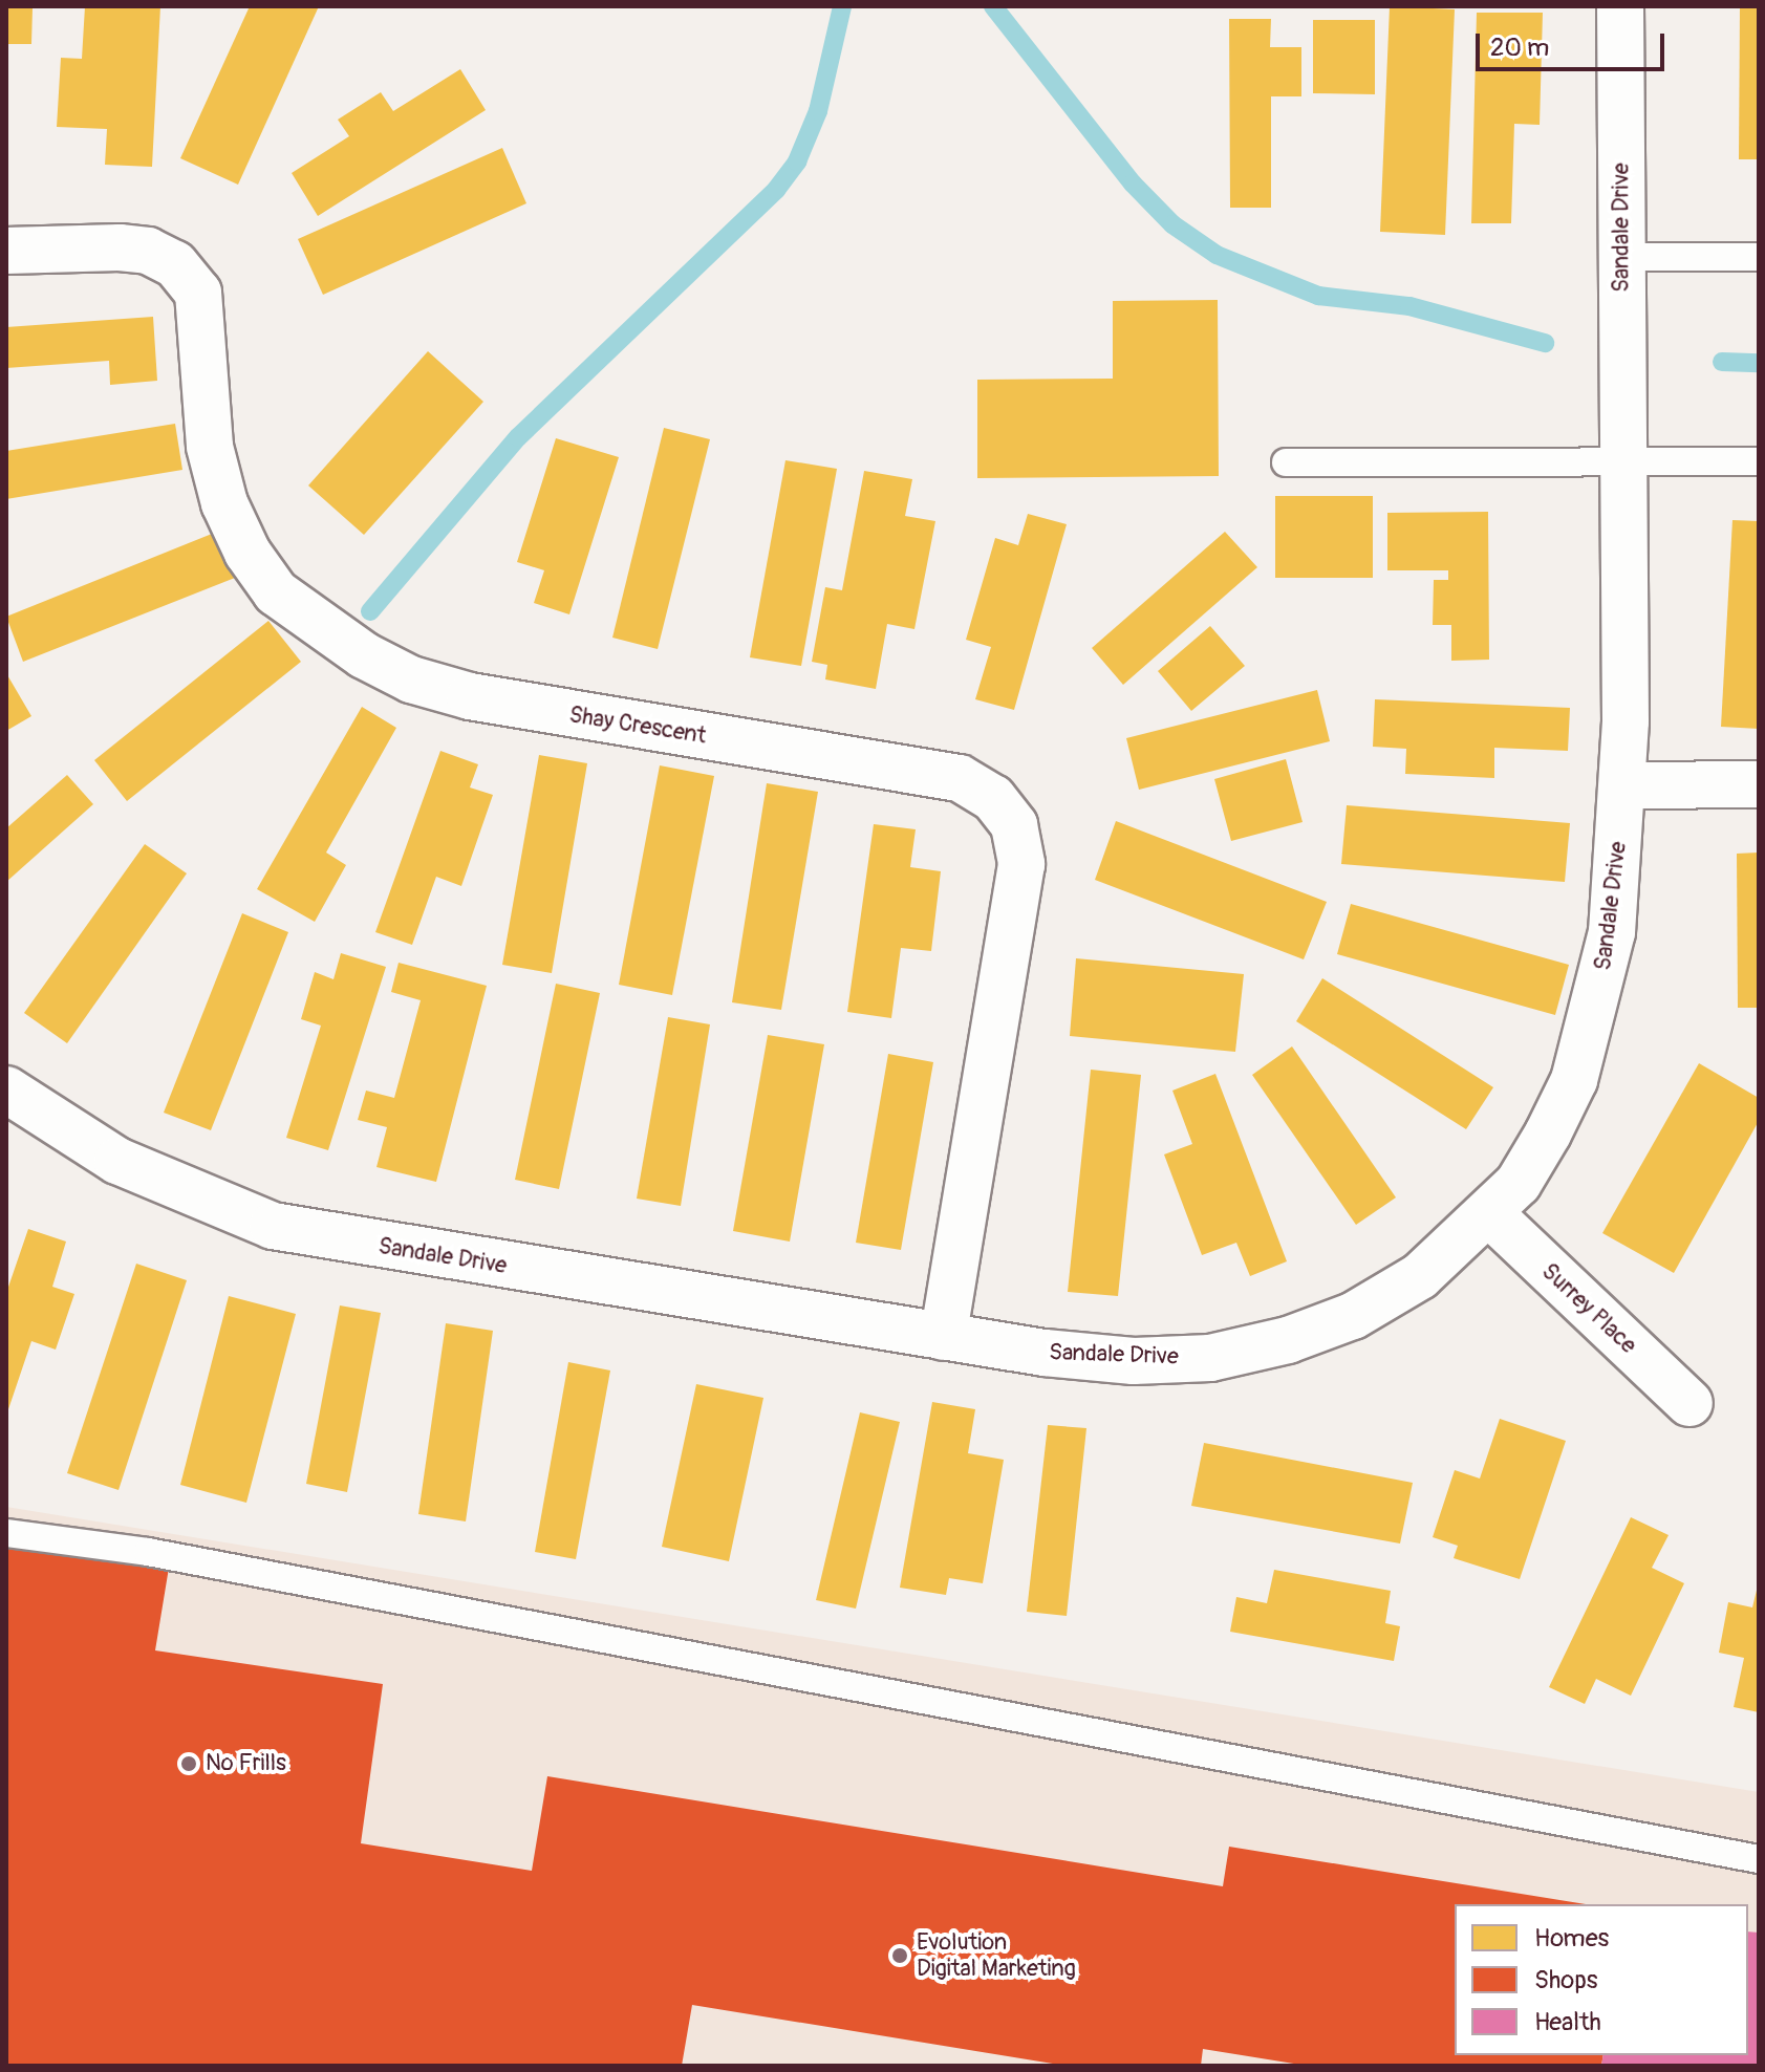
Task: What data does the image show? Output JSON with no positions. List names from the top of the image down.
{
  "streets": {
    "street": ["Sandale Drive", "Shay Crescent", "Surrey Place"]
  },
  "crossings": [
    ["Sandale Drive", "Shay Crescent"],
    ["Sandale Drive", "Surrey Place"]
  ],
  "places": ["No Frills", "Evolution Digital Marketing"],
  "legend": ["Homes", "Shops", "Health"],
  "scale_bar": "20 m"
}
